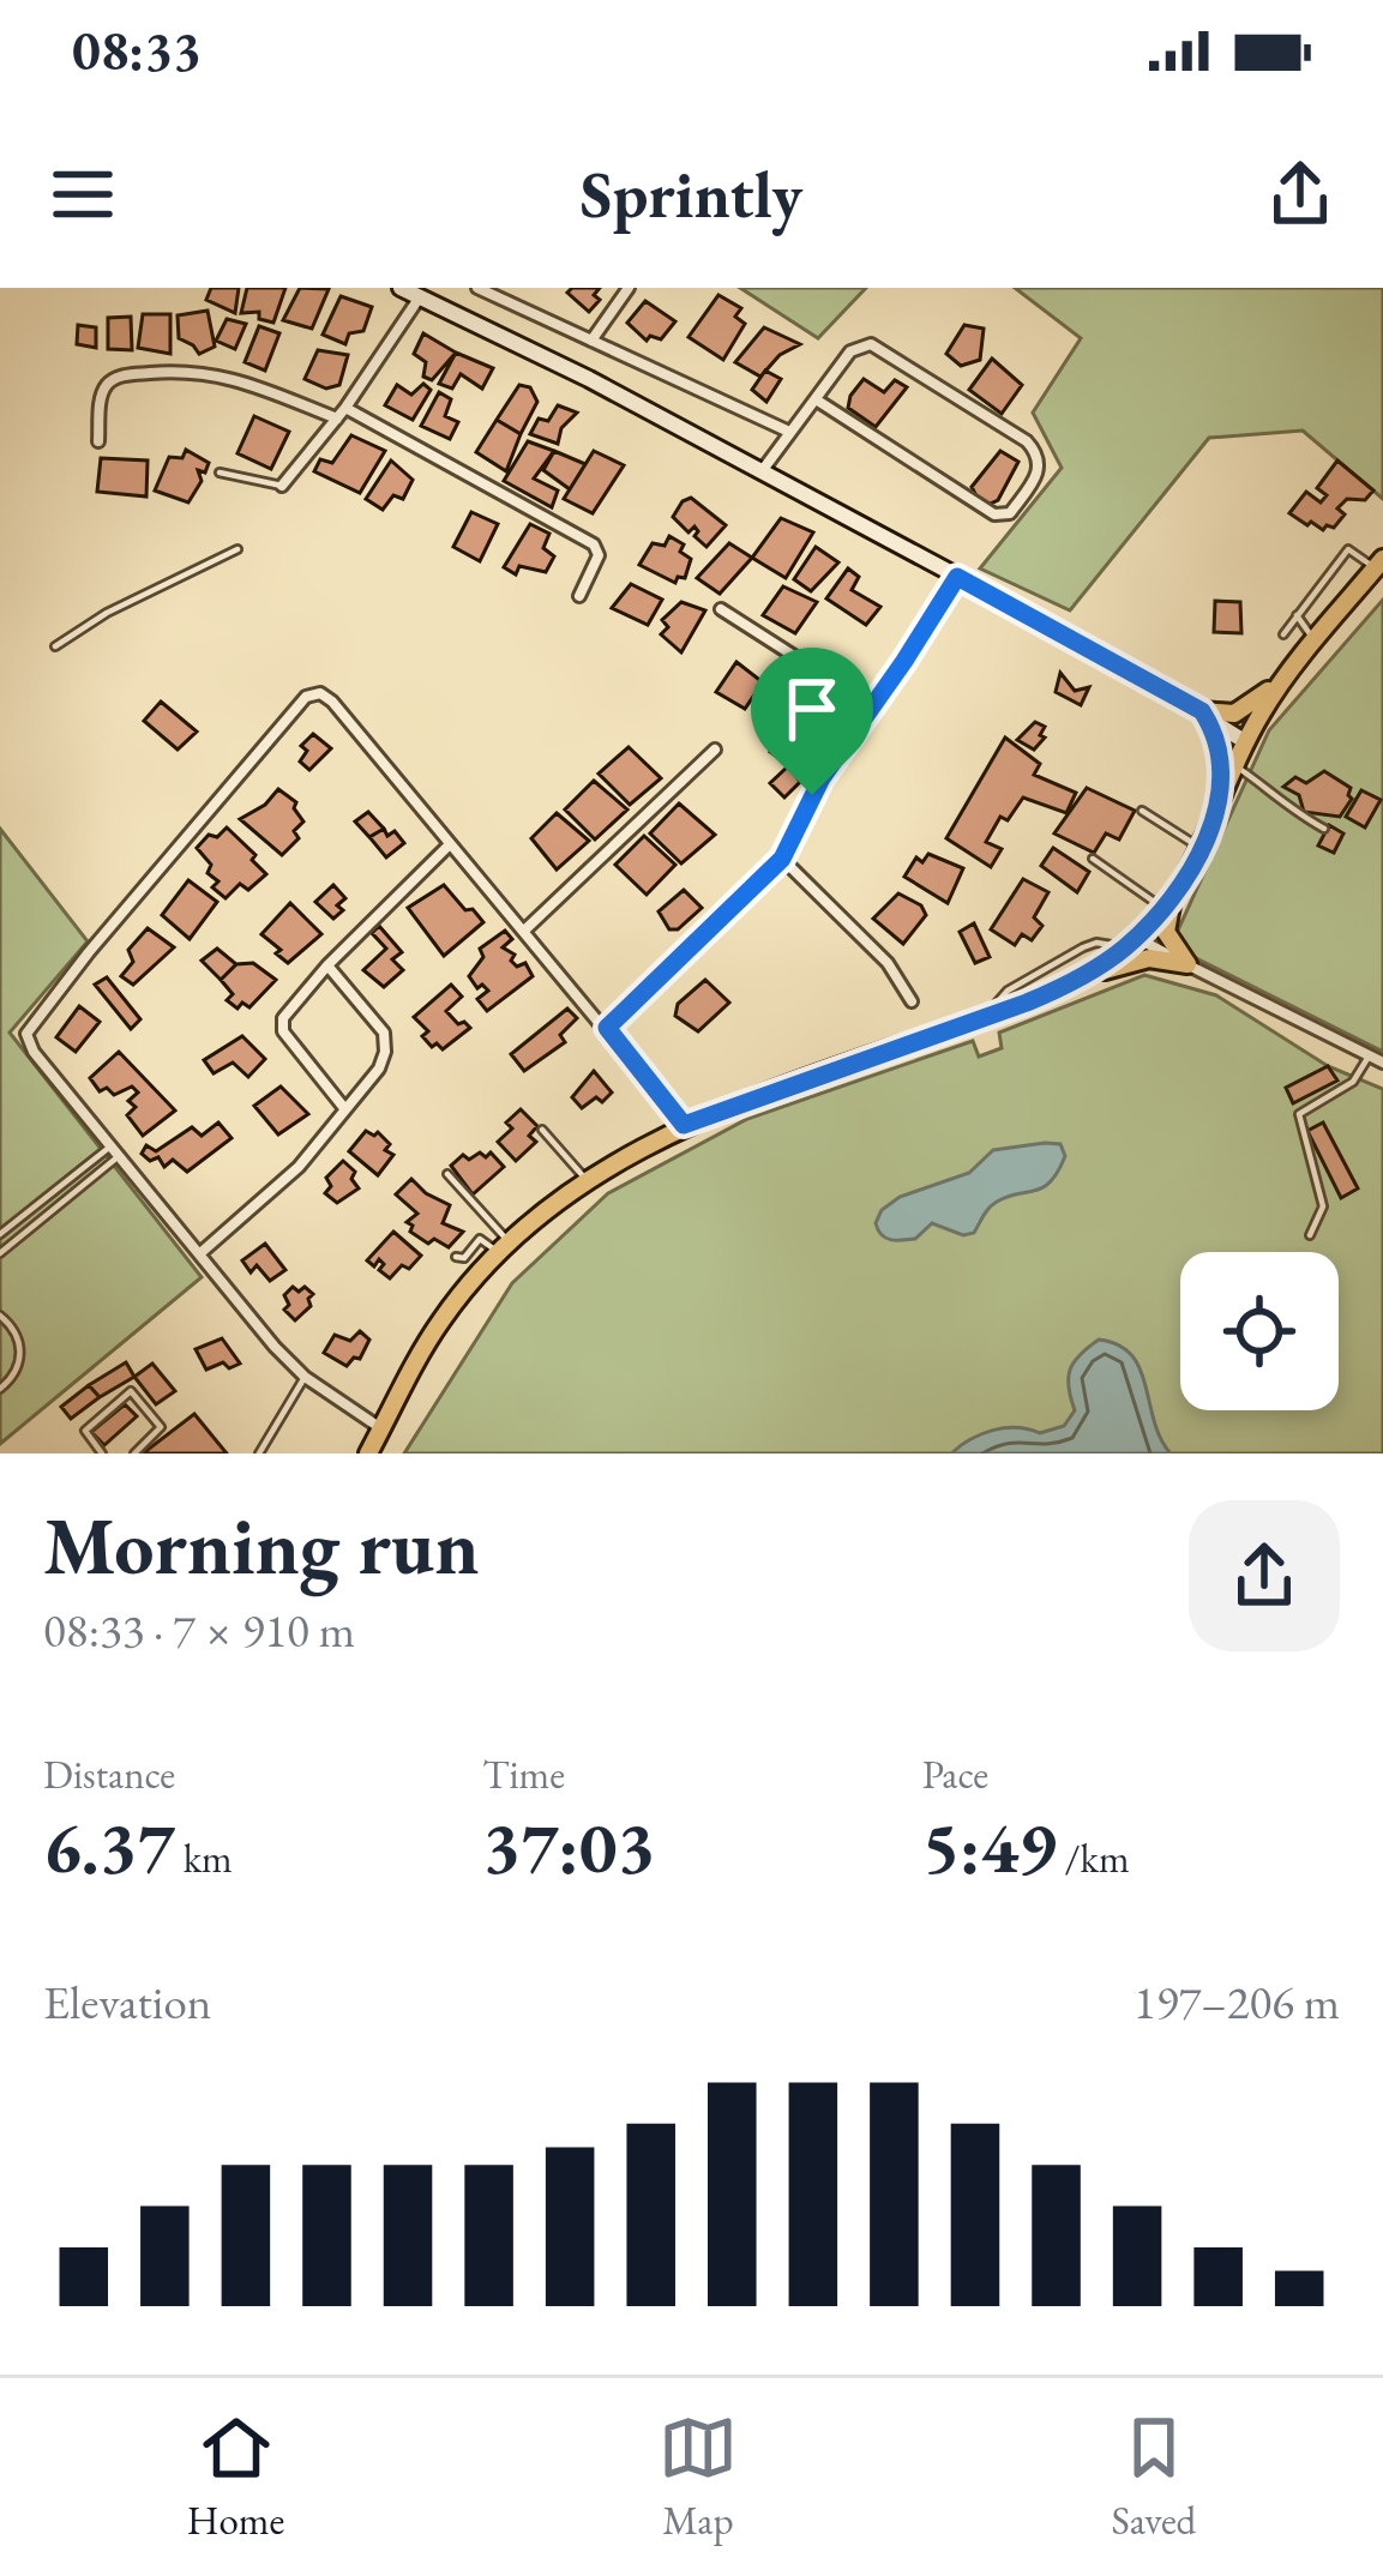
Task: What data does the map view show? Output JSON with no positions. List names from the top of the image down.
{
  "page": {
    "status": "08:33",
    "header": "Sprintly",
    "heading": ["Morning run", "08:33 · 7 × 910 m"],
    "stats": [
      ["Distance", "6.37 km"],
      ["Time", "37:03"],
      ["Pace", "5:49 /km"]
    ],
    "chart": ["Elevation", "197–206 m"],
    "tabs": ["Home", "Map", "Saved"]
  }
}
